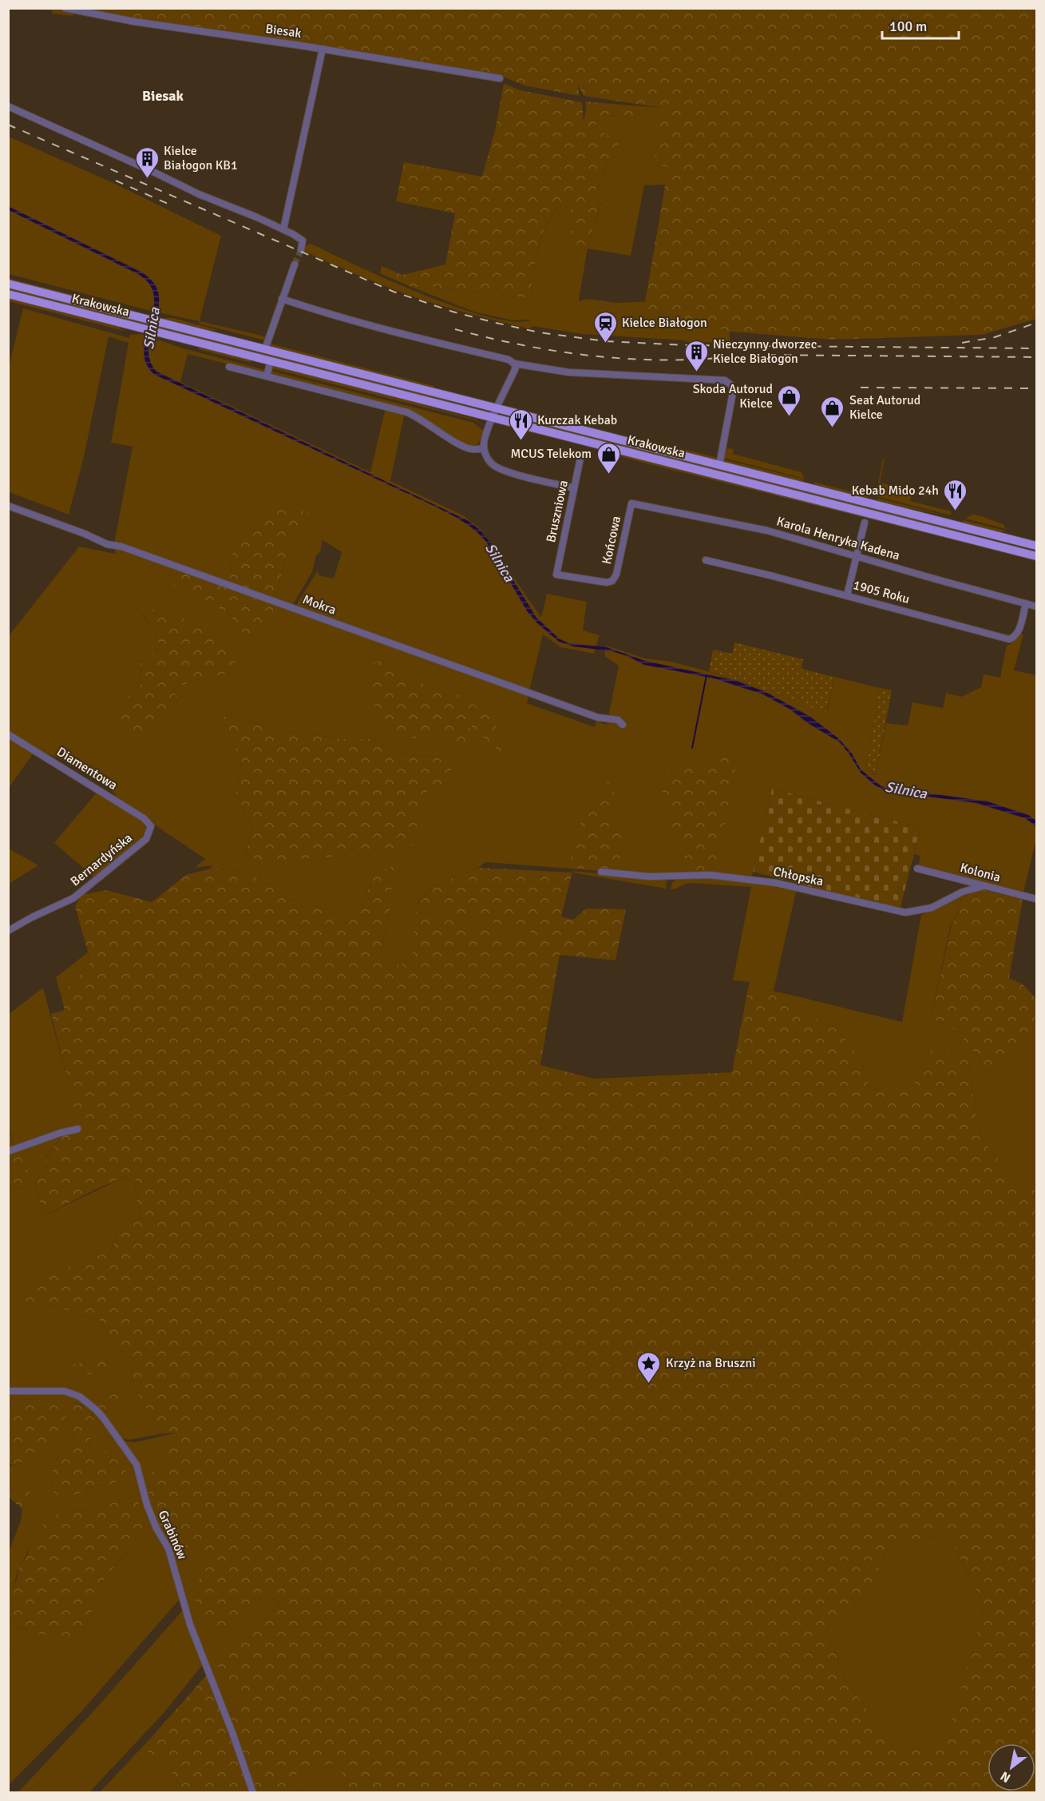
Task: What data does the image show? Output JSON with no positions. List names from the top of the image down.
{
  "streets": {
    "main road": ["Krakowska"],
    "street": [
      "Biesak",
      "Bruszniowa",
      "Karola Henryka Kadena",
      "Końcowa",
      "1905 Roku",
      "Mokra",
      "Diamentowa",
      "Bernardyńska",
      "Kolonia",
      "Chłopska",
      "Grabinów"
    ]
  },
  "crossings": [
    ["Bruszniowa", "Końcowa"],
    ["Karola Henryka Kadena", "Końcowa"],
    ["Karola Henryka Kadena", "1905 Roku"],
    ["Diamentowa", "Bernardyńska"],
    ["Kolonia", "Chłopska"]
  ],
  "districts": ["Biesak"],
  "water": ["Silnica"],
  "places": {
    "building": ["Kielce Białogon KB1", "Nieczynny dworzec Kielce Białogon"],
    "station": ["Kielce Białogon"],
    "shop": ["Skoda Autorud Kielce", "Seat Autorud Kielce", "MCUS Telekom"],
    "restaurant": ["Kurczak Kebab", "Kebab Mido 24h"],
    "place": ["Krzyż na Bruszni"]
  },
  "scale_bar": "100 m",
  "north": "bottom left"
}
